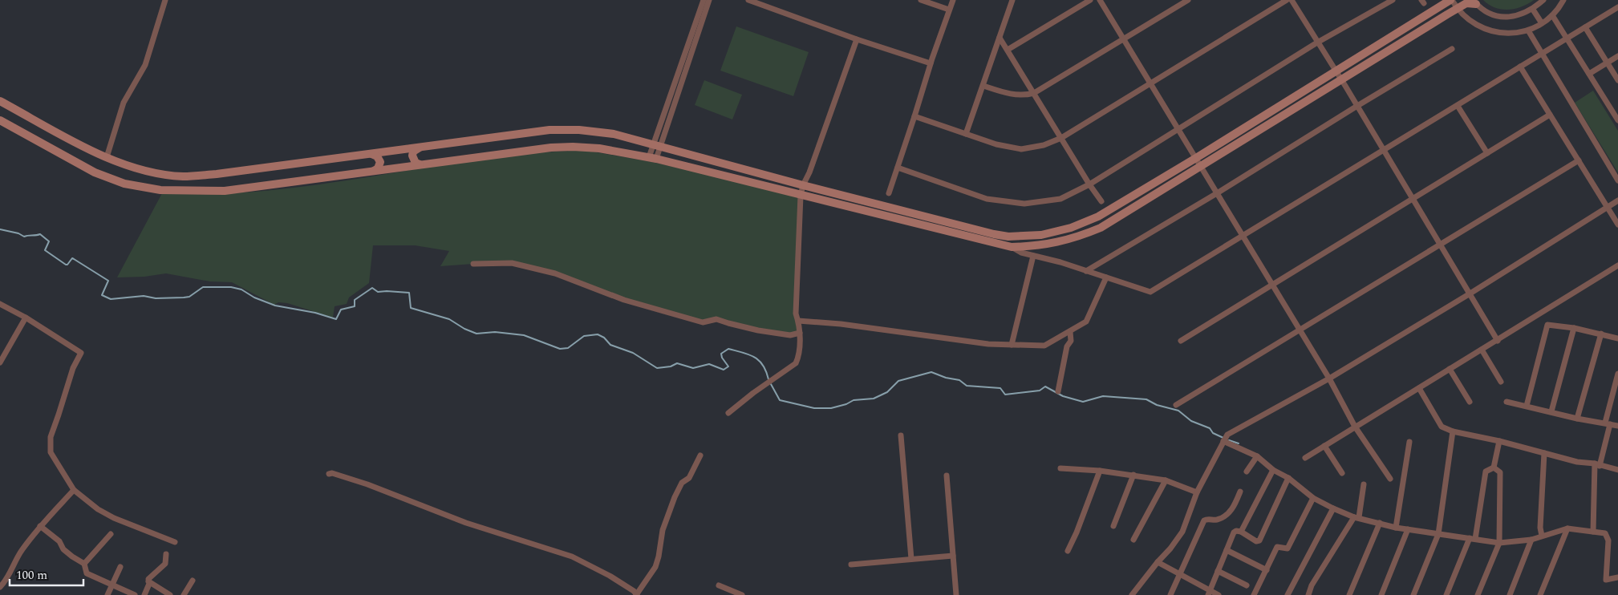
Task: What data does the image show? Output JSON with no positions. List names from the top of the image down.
{
  "scale_bar": "100 m"
}
